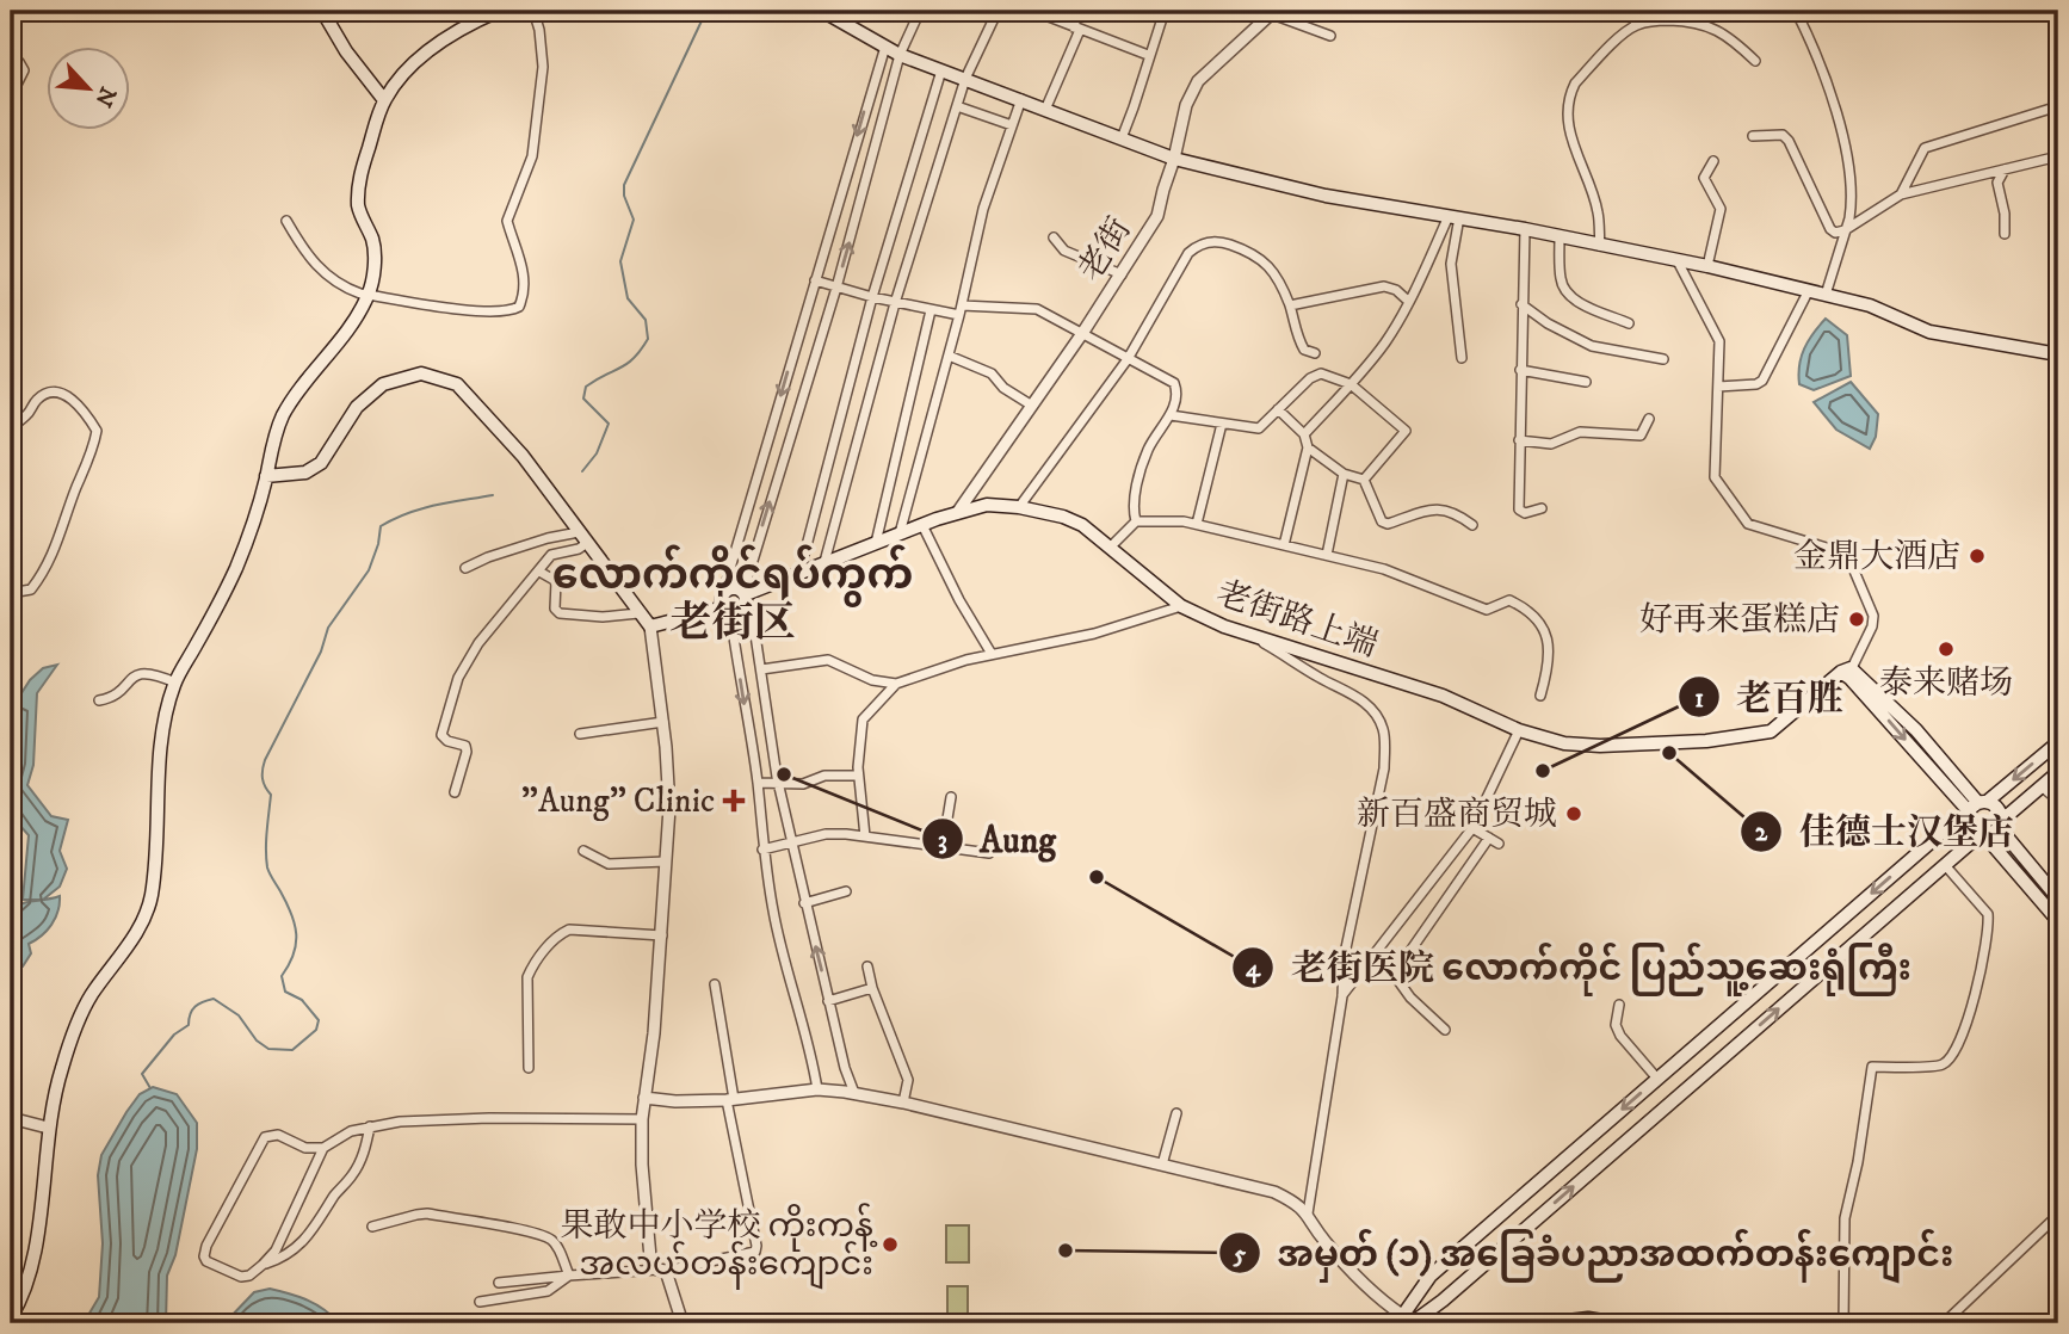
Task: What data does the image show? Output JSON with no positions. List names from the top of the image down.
{
  "streets": {
    "main road": ["老街路上端"],
    "street": ["老街"]
  },
  "crossings": [
    ["老街", "老街路上端"]
  ],
  "districts": ["လောက်ကိုင်ရပ်ကွက် 老街区"],
  "places": {
    "other": [
      "金鼎大酒店",
      "好再来蛋糕店",
      "泰来赌场",
      "佳德士汉堡店",
      "老百胜",
      "Aung",
      "新百盛商贸城",
      "老街医院 လောက်ကိုင် ပြည်သူ့ဆေးရုံကြီး",
      "果敢中小学校 ကိုးကန့် အလယ်တန်းကျောင်း",
      "အမှတ် (၁) အခြေခံပညာအထက်တန်းကျောင်း"
    ],
    "health": ["\"Aung\" Clinic"]
  },
  "north": "bottom right"
}
